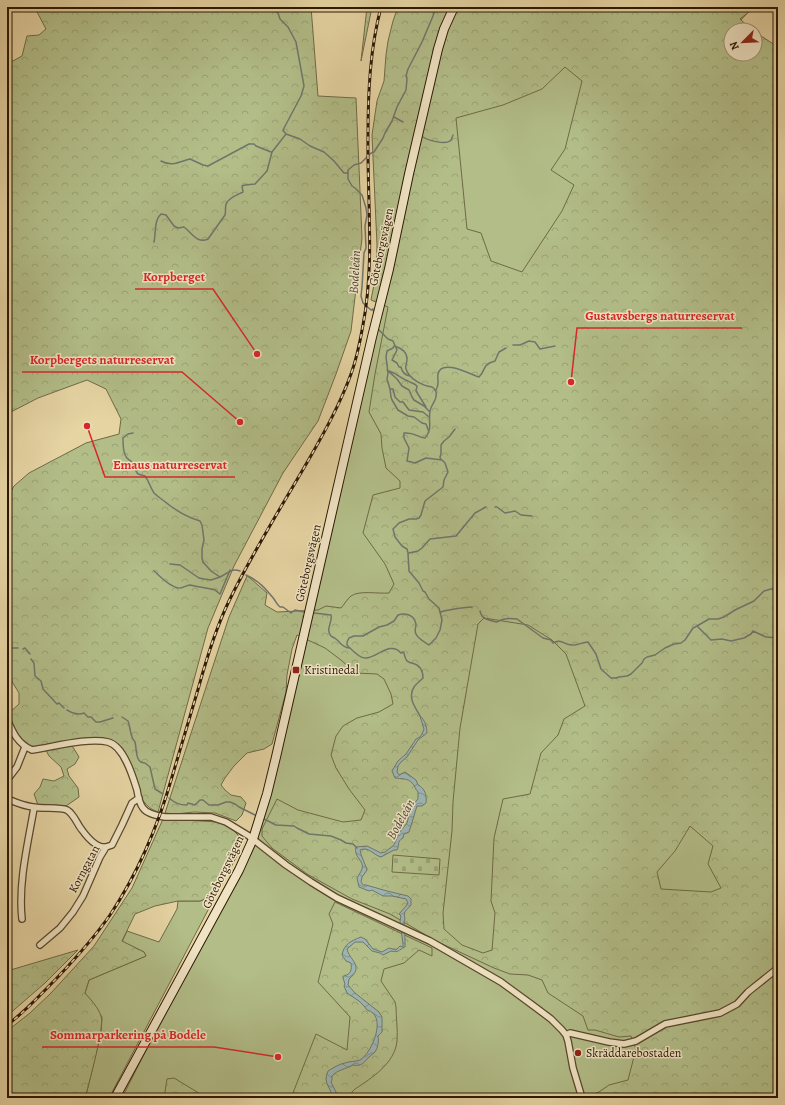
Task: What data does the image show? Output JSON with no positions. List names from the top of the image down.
{
  "streets": {
    "street": ["Göteborgsvägen", "Korngatan"]
  },
  "water": ["Bodeleån"],
  "places": {
    "other": [
      "Korpberget",
      "Gustavsbergs naturreservat",
      "Korpbergets naturreservat",
      "Emaus naturreservat",
      "Skräddarebostaden",
      "Sommarparkering på Bodele"
    ],
    "transit": ["Kristinedal"]
  },
  "north": "bottom left"
}
